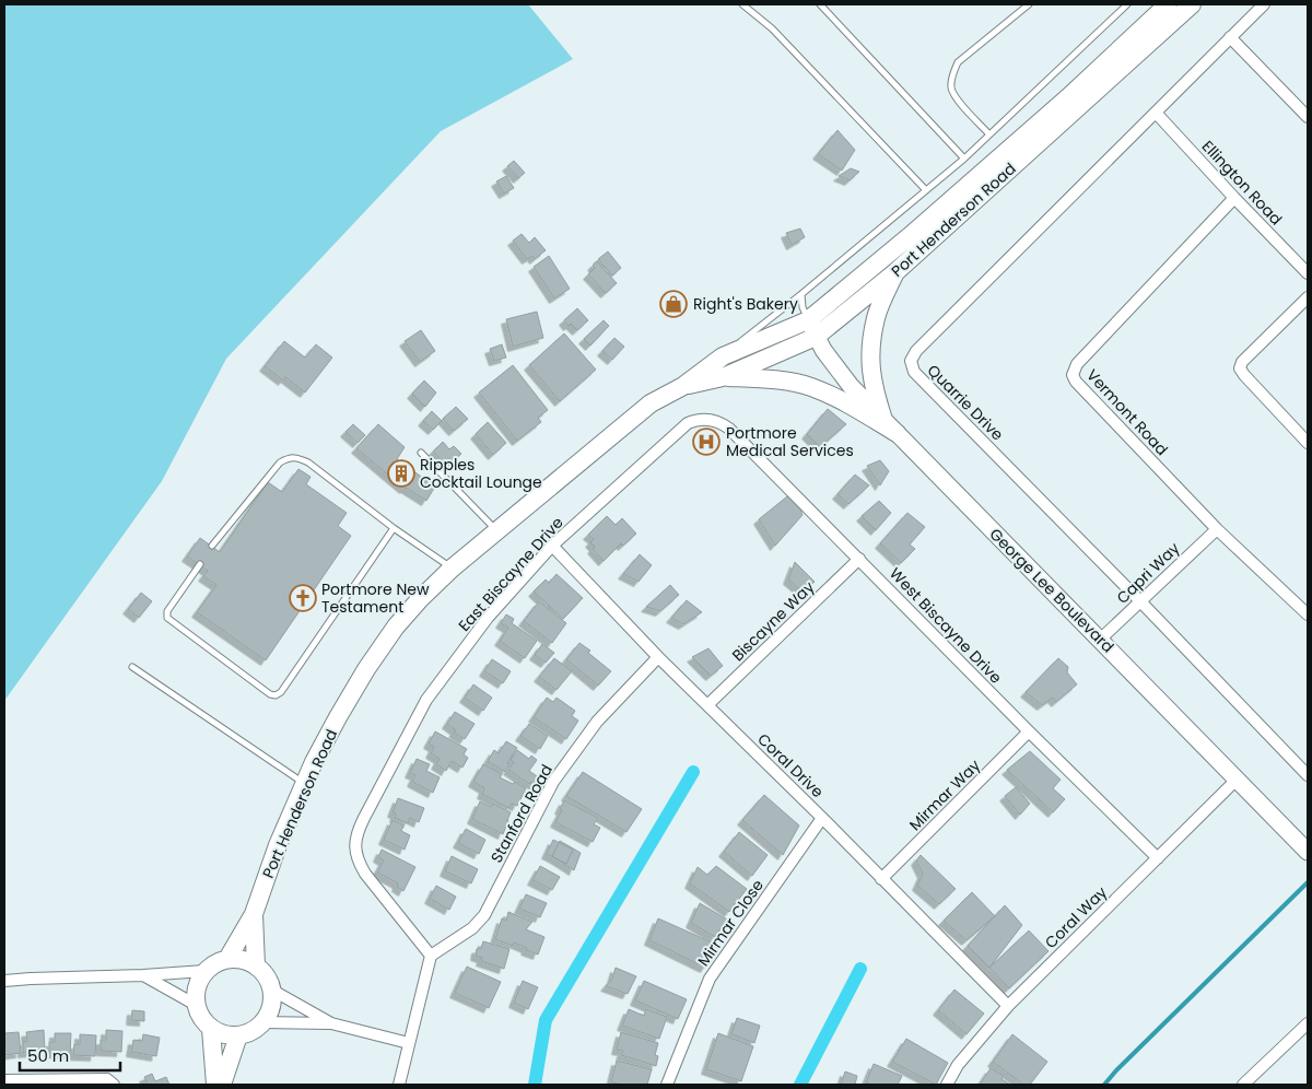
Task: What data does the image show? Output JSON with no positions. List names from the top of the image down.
{
  "streets": {
    "main road": ["Port Henderson Road", "George Lee Boulevard"],
    "street": [
      "Ellington Road",
      "Quarrie Drive",
      "Vermont Road",
      "Capri Way",
      "East Biscayne Drive",
      "Biscayne Way",
      "West Biscayne Drive",
      "Coral Drive",
      "Mirmar Way",
      "Stanford Road",
      "Coral Way",
      "Mirmar Close"
    ]
  },
  "crossings": [
    ["Ellington Road", "Quarrie Drive"],
    ["Ellington Road", "Vermont Road"],
    ["Port Henderson Road", "George Lee Boulevard"],
    ["Quarrie Drive", "Capri Way"],
    ["Vermont Road", "Capri Way"],
    ["Capri Way", "George Lee Boulevard"],
    ["East Biscayne Drive", "West Biscayne Drive"],
    ["East Biscayne Drive", "Coral Drive"],
    ["East Biscayne Drive", "Stanford Road"],
    ["George Lee Boulevard", "Coral Way"],
    ["Biscayne Way", "West Biscayne Drive"],
    ["Biscayne Way", "Coral Drive"],
    ["West Biscayne Drive", "Mirmar Way"],
    ["West Biscayne Drive", "Coral Way"],
    ["Coral Drive", "Mirmar Way"],
    ["Coral Drive", "Stanford Road"],
    ["Coral Drive", "Coral Way"],
    ["Coral Drive", "Mirmar Close"]
  ],
  "places": {
    "shop": ["Right's Bakery"],
    "hospital": ["Portmore Medical Services"],
    "building": ["Ripples Cocktail Lounge"],
    "church": ["Portmore New Testament"]
  },
  "scale_bar": "50 m"
}
